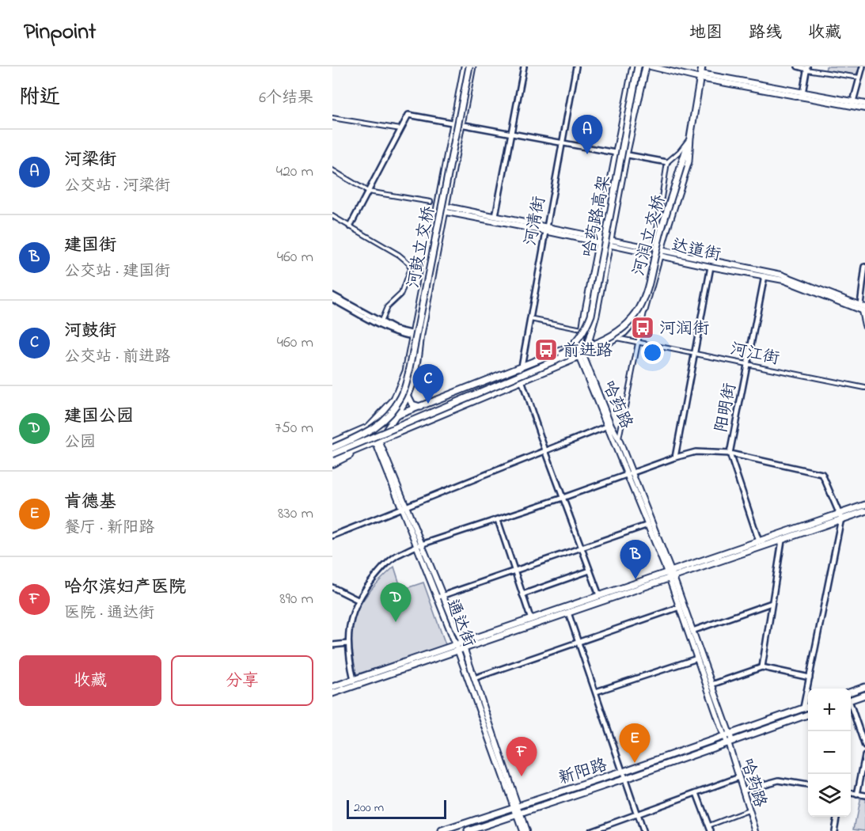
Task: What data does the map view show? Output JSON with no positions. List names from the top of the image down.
{
  "streets": {
    "main road": [
      "哈药路高架",
      "河润立交桥",
      "河鼓立交桥",
      "达道街",
      "哈药路",
      "通达街",
      "新阳路"
    ],
    "street": ["河清街", "河江街", "阳明街"]
  },
  "crossings": [
    ["河清街", "达道街"],
    ["达道街", "哈药路"],
    ["达道街", "阳明街"],
    ["河江街", "阳明街"],
    ["哈药路", "新阳路"],
    ["通达街", "新阳路"]
  ],
  "places": {
    "bus stop": ["河润街", "前进路"]
  },
  "scale_bar": "200 m",
  "page": {
    "header": "Pinpoint",
    "nav": ["地图", "路线", "收藏"],
    "heading": ["附近", "6个结果"],
    "pins": [
      "A",
      "C",
      "B",
      "D",
      "E",
      "F"
    ],
    "list": [
      {
        "mark": "A",
        "name": "河梁街",
        "note": "公交站 · 河梁街",
        "value": "420 m"
      },
      {
        "mark": "B",
        "name": "建国街",
        "note": "公交站 · 建国街",
        "value": "460 m"
      },
      {
        "mark": "C",
        "name": "河鼓街",
        "note": "公交站 · 前进路",
        "value": "460 m"
      },
      {
        "mark": "D",
        "name": "建国公园",
        "note": "公园",
        "value": "750 m"
      },
      {
        "mark": "E",
        "name": "肯德基",
        "note": "餐厅 · 新阳路",
        "value": "830 m"
      },
      {
        "mark": "F",
        "name": "哈尔滨妇产医院",
        "note": "医院 · 通达街",
        "value": "890 m"
      }
    ],
    "buttons": ["收藏", "分享"],
    "map_buttons": ["+", "−"],
    "scale": "200 m"
  }
}
